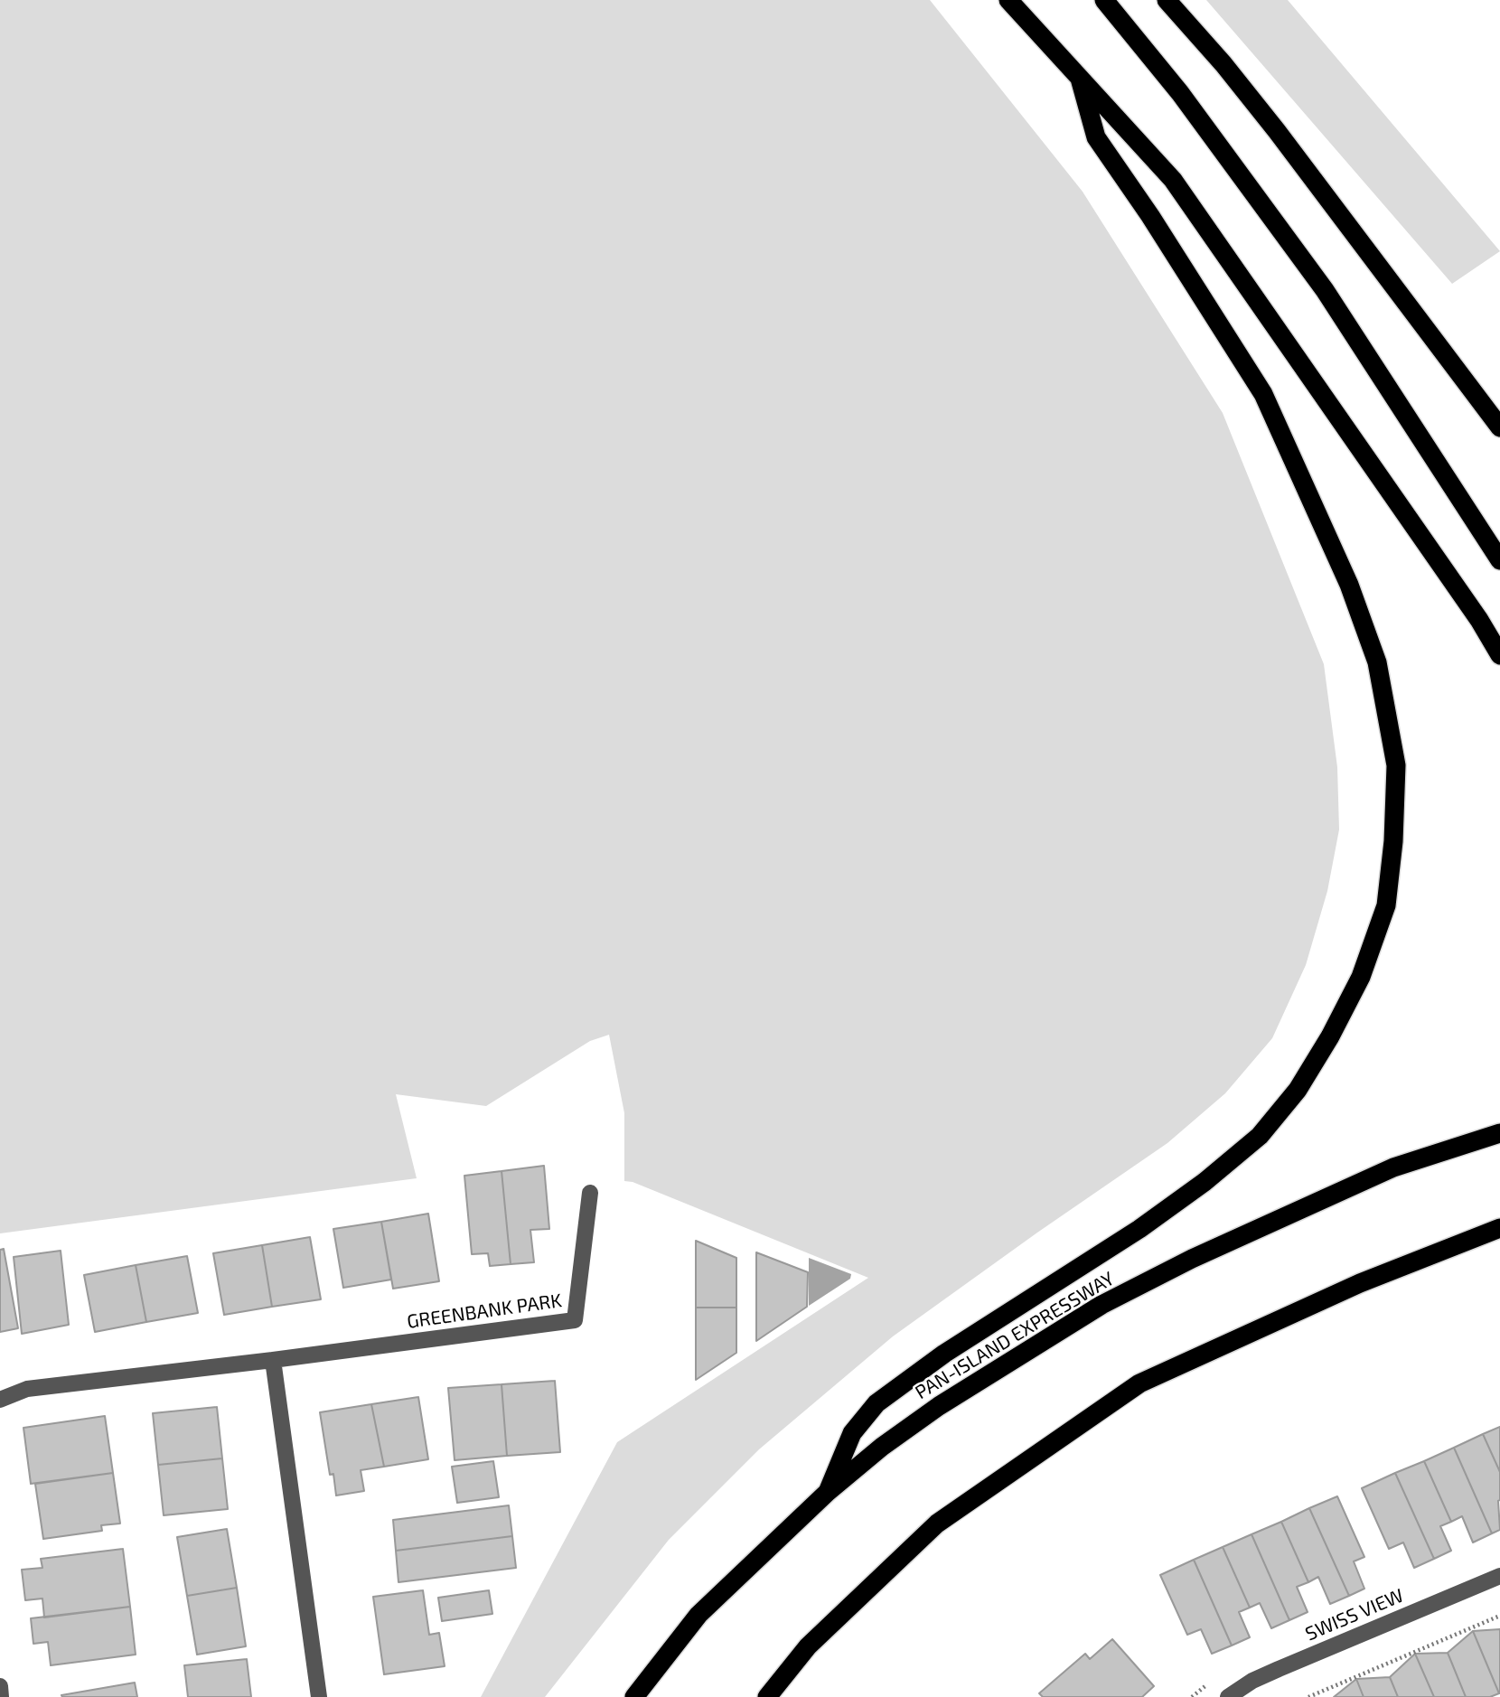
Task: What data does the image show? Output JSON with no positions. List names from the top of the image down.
{
  "streets": {
    "highway": ["PAN-ISLAND EXPRESSWAY"],
    "street": ["GREENBANK PARK", "SWISS VIEW"]
  }
}
